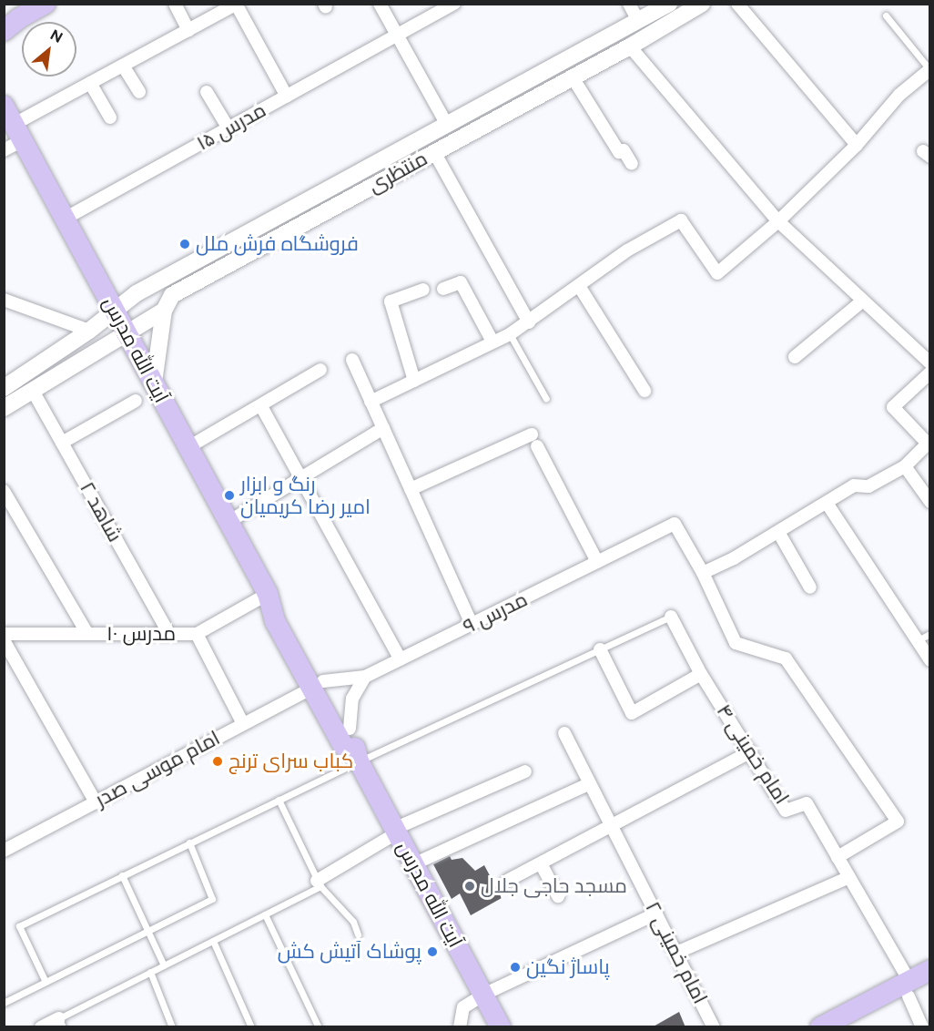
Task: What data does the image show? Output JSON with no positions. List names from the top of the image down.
{
  "streets": {
    "main road": ["آیت الله مدرس"],
    "street": [
      "مدرس ۱۵",
      "منتظری",
      "شاهد ۲",
      "مدرس ۹",
      "مدرس ۱۰",
      "امام خمینی ۴",
      "امام موسی صدر",
      "امام خمینی ۲"
    ]
  },
  "crossings": [
    ["مدرس ۱۵", "آیت الله مدرس"],
    ["منتظری", "آیت الله مدرس"],
    ["آیت الله مدرس", "مدرس ۹"],
    ["آیت الله مدرس", "مدرس ۱۰"],
    ["آیت الله مدرس", "امام موسی صدر"],
    ["شاهد ۲", "مدرس ۱۰"],
    ["مدرس ۹", "امام موسی صدر"]
  ],
  "places": [
    "فروشگاه فرش ملل",
    "رنگ و ابزار امیر رضا کریمیان",
    "کباب سرای ترنج",
    "مسجد حاجی جلال",
    "پوشاک آتیش کش",
    "پاساژ نگین"
  ],
  "north": "top right"
}
